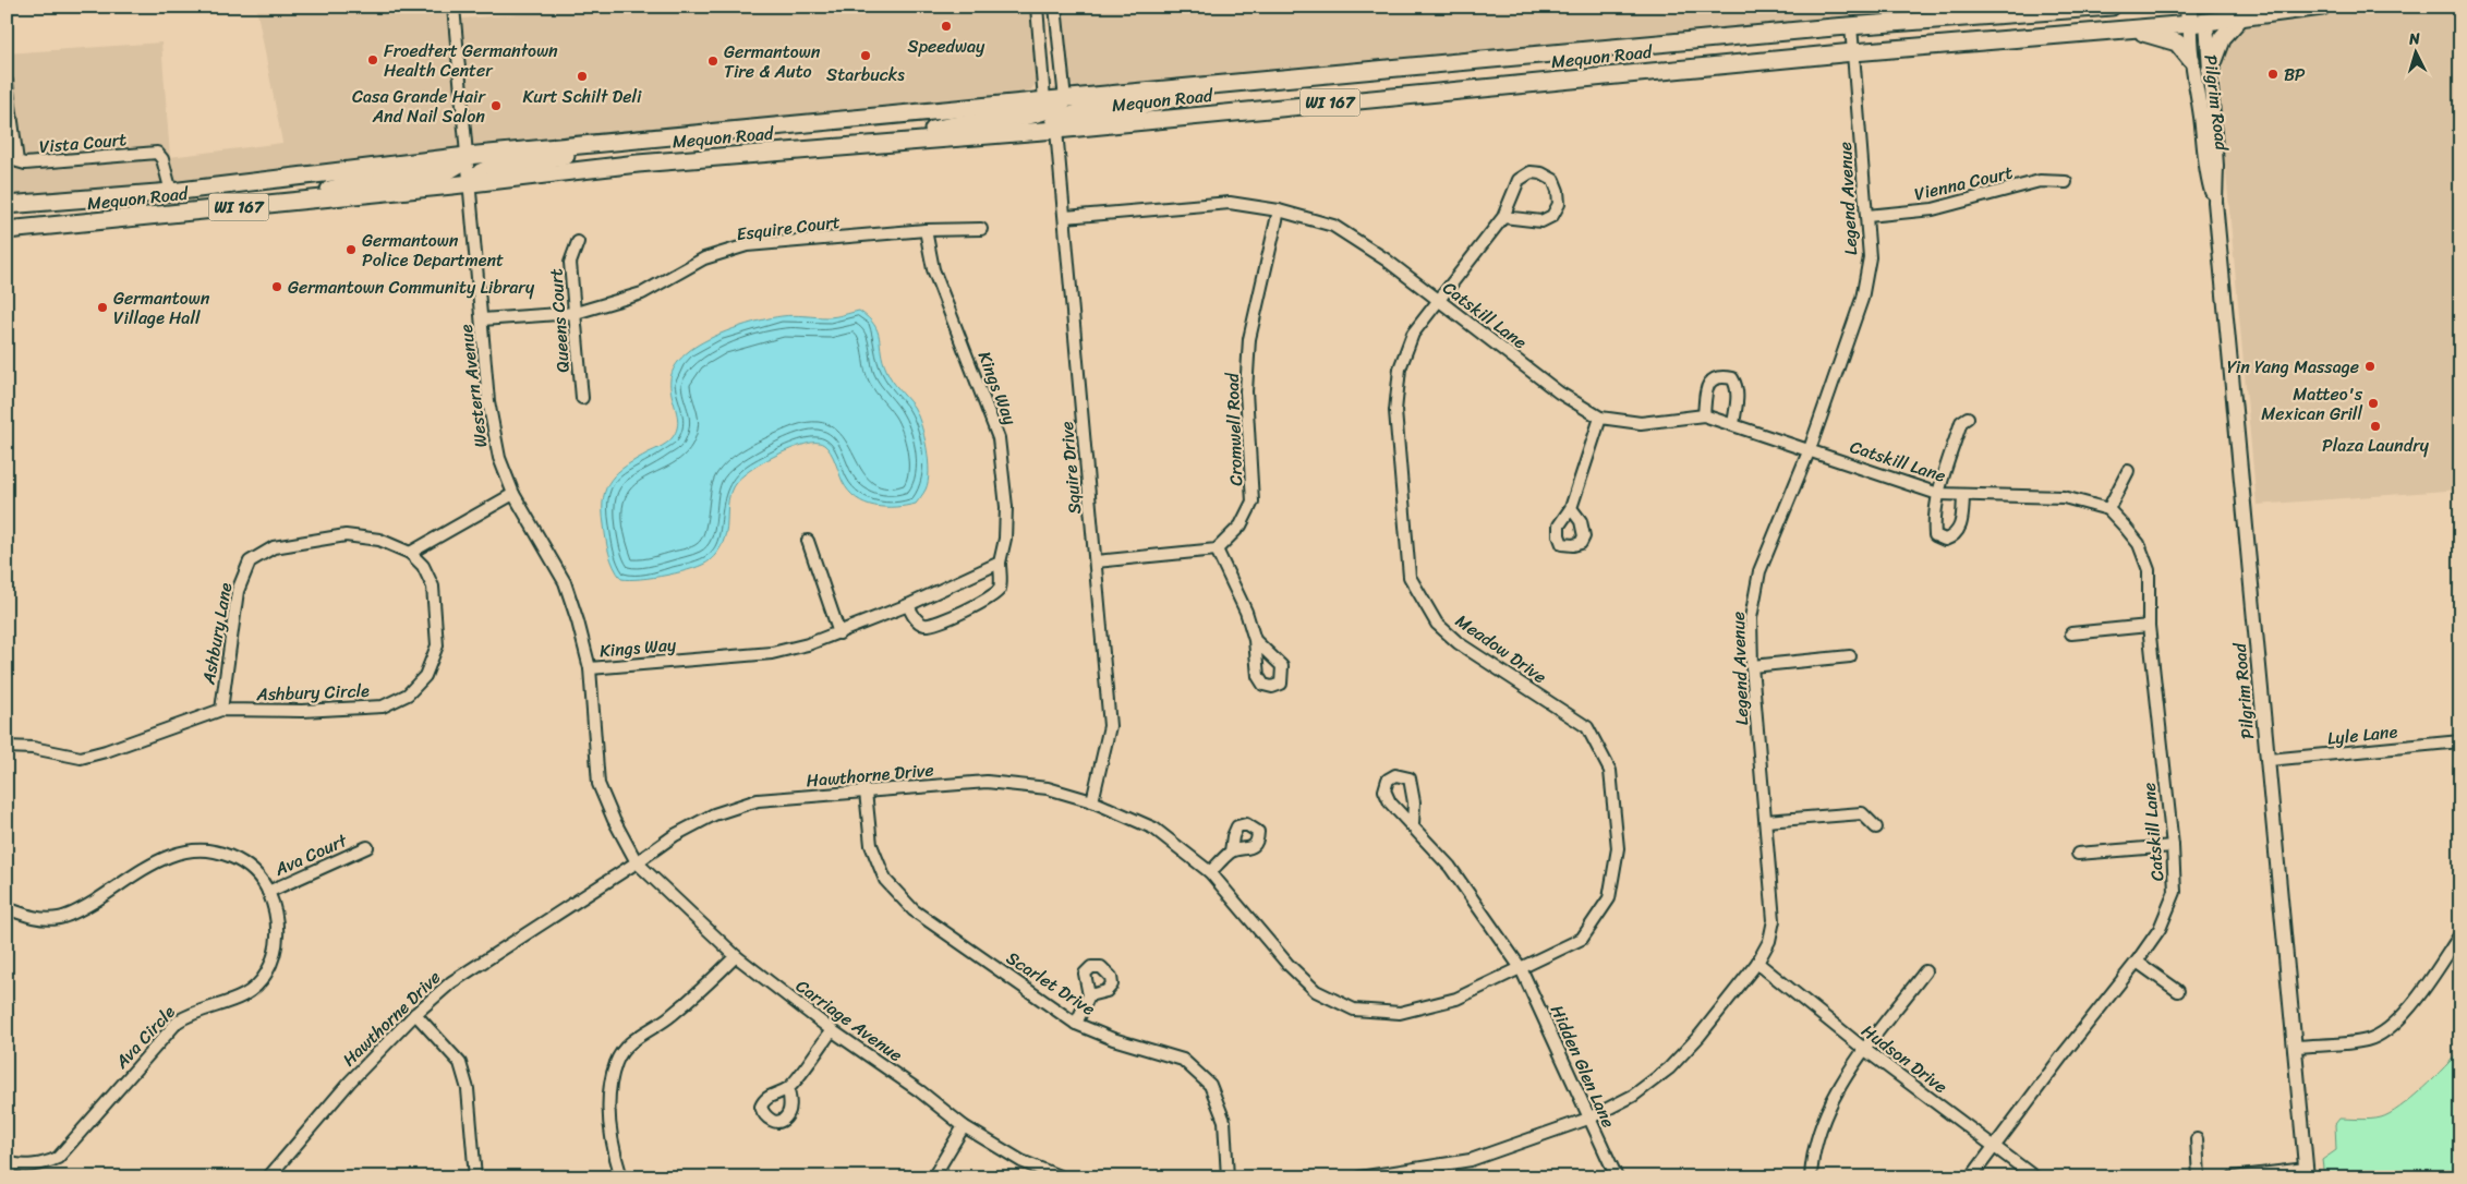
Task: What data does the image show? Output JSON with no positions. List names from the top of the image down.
{
  "streets": {
    "main road": ["Mequon Road", "WI 167", "Pilgrim Road"],
    "street": [
      "Vista Court",
      "Vienna Court",
      "Legend Avenue",
      "Esquire Court",
      "Catskill Lane",
      "Queens Court",
      "Western Avenue",
      "Kings Way",
      "Cromwell Road",
      "Squire Drive",
      "Ashbury Lane",
      "Meadow Drive",
      "Ashbury Circle",
      "Lyle Lane",
      "Hawthorne Drive",
      "Ava Court",
      "Scarlet Drive",
      "Carriage Avenue",
      "Ava Circle",
      "Hudson Drive",
      "Hidden Glen Lane"
    ]
  },
  "crossings": [
    ["Mequon Road", "Pilgrim Road"],
    ["Mequon Road", "Vista Court"],
    ["Mequon Road", "Legend Avenue"],
    ["Mequon Road", "Western Avenue"],
    ["Mequon Road", "Squire Drive"],
    ["Pilgrim Road", "Lyle Lane"],
    ["Vienna Court", "Legend Avenue"],
    ["Legend Avenue", "Catskill Lane"],
    ["Legend Avenue", "Hudson Drive"],
    ["Legend Avenue", "Hidden Glen Lane"],
    ["Esquire Court", "Queens Court"],
    ["Esquire Court", "Western Avenue"],
    ["Esquire Court", "Kings Way"],
    ["Catskill Lane", "Cromwell Road"],
    ["Catskill Lane", "Squire Drive"],
    ["Catskill Lane", "Meadow Drive"],
    ["Catskill Lane", "Hudson Drive"],
    ["Western Avenue", "Kings Way"],
    ["Western Avenue", "Hawthorne Drive"],
    ["Western Avenue", "Carriage Avenue"],
    ["Squire Drive", "Hawthorne Drive"],
    ["Ashbury Lane", "Ashbury Circle"],
    ["Meadow Drive", "Hawthorne Drive"],
    ["Meadow Drive", "Hidden Glen Lane"],
    ["Hawthorne Drive", "Scarlet Drive"],
    ["Hawthorne Drive", "Carriage Avenue"],
    ["Hawthorne Drive", "Hidden Glen Lane"],
    ["Ava Court", "Ava Circle"]
  ],
  "places": [
    "Speedway",
    "Starbucks",
    "Froedtert Germantown Health Center",
    "Germantown Tire & Auto",
    "BP",
    "Kurt Schilt Deli",
    "Casa Grande Hair And Nail Salon",
    "Germantown Police Department",
    "Germantown Community Library",
    "Germantown Village Hall",
    "Yin Yang Massage",
    "Matteo's Mexican Grill",
    "Plaza Laundry"
  ],
  "north": "top"
}
